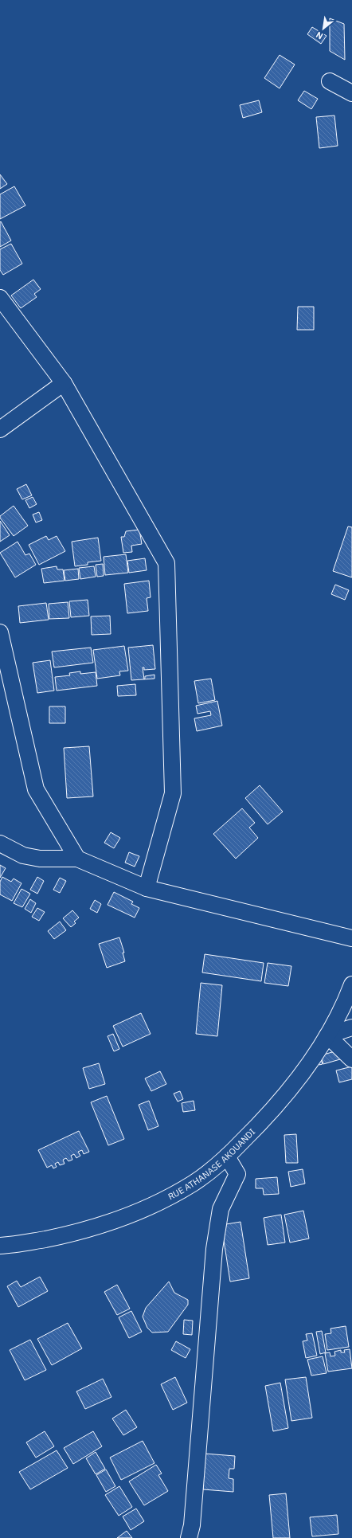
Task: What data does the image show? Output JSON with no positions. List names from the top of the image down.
{
  "streets": {
    "street": ["RUE ATHANASE AKOUANDI"]
  },
  "north": "bottom left"
}
